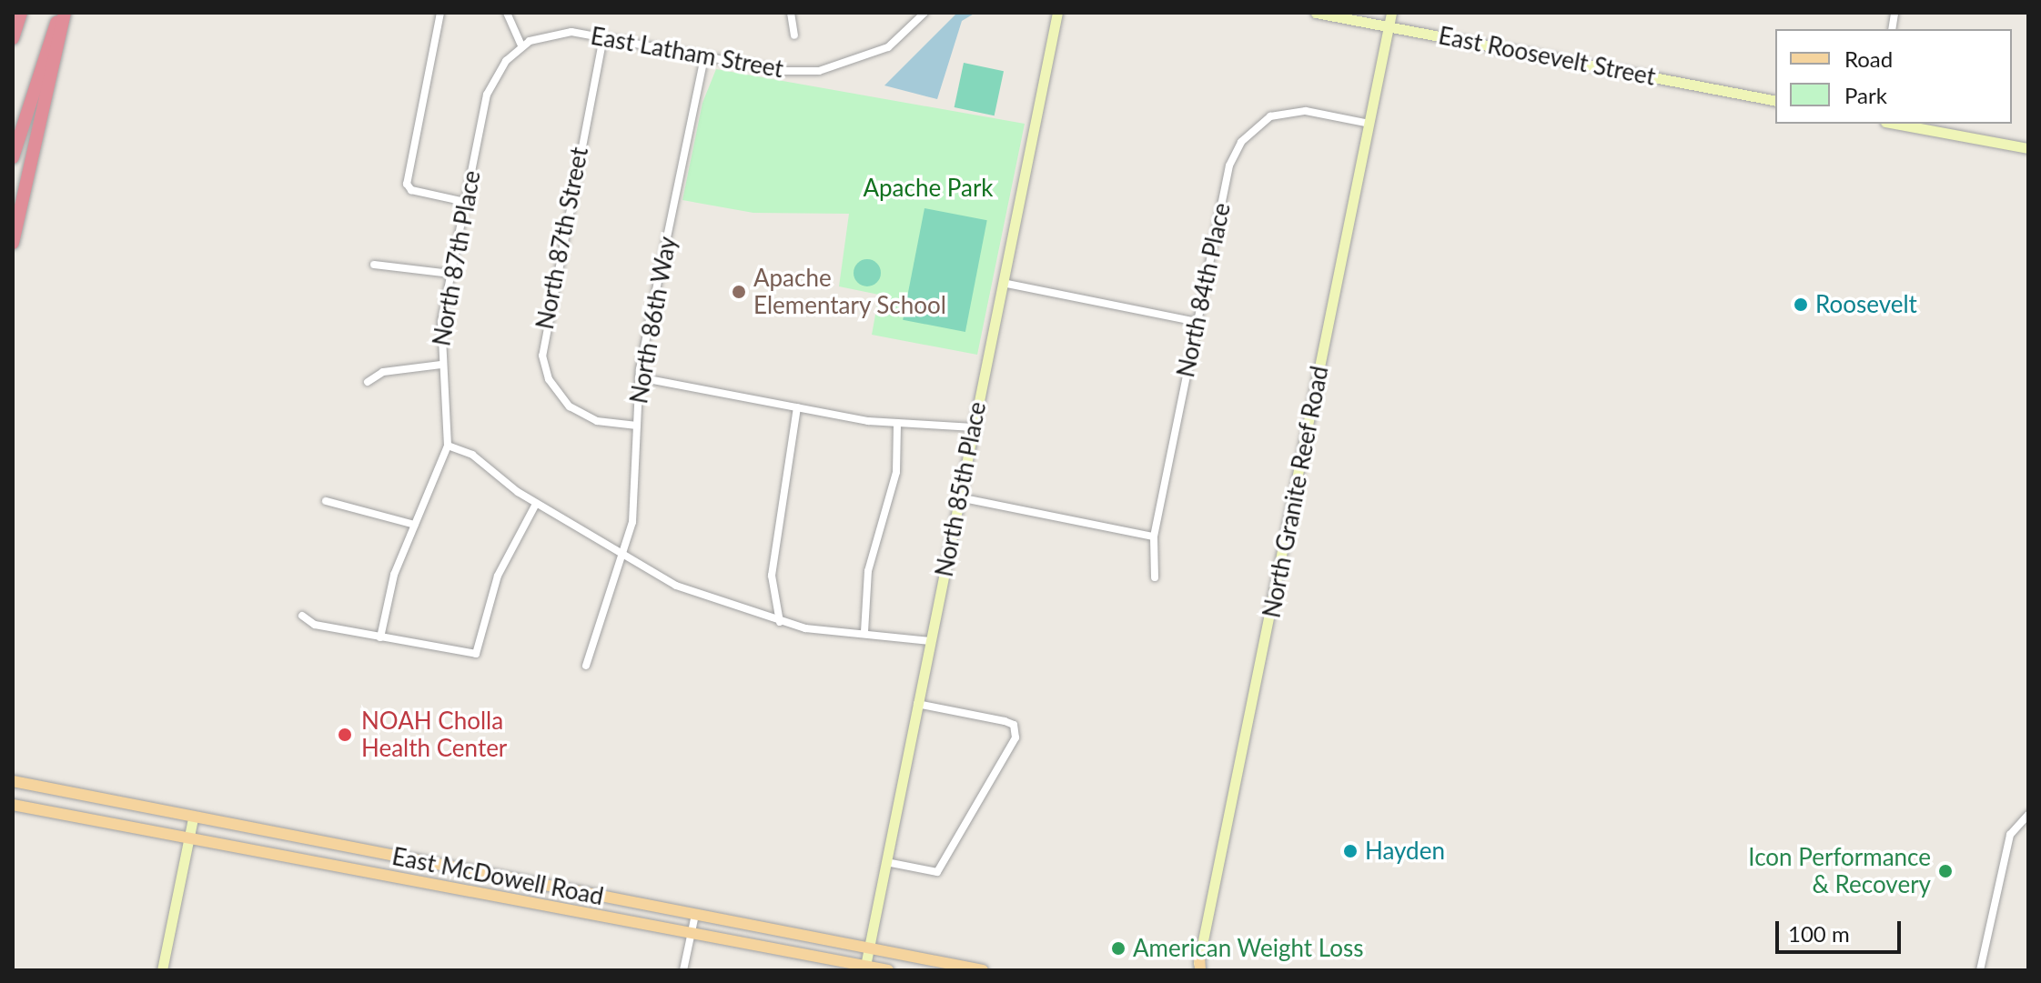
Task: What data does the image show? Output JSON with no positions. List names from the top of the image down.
{
  "streets": {
    "main road": ["East McDowell Road"],
    "street": [
      "East Latham Street",
      "East Roosevelt Street",
      "North 87th Street",
      "North 87th Place",
      "North 84th Place",
      "North 86th Way",
      "North 85th Place",
      "North Granite Reef Road"
    ]
  },
  "crossings": [
    ["East Latham Street", "North 87th Street"],
    ["East Latham Street", "North 87th Place"],
    ["East Latham Street", "North 86th Way"],
    ["East Roosevelt Street", "North Granite Reef Road"],
    ["North 87th Street", "North 86th Way"],
    ["North 84th Place", "North Granite Reef Road"],
    ["North 85th Place", "East McDowell Road"]
  ],
  "parks": ["Apache Park"],
  "places": [
    "Apache Elementary School",
    "Roosevelt",
    "NOAH Cholla Health Center",
    "Hayden",
    "Icon Performance & Recovery",
    "American Weight Loss"
  ],
  "legend": ["Road", "Park"],
  "scale_bar": "100 m"
}
